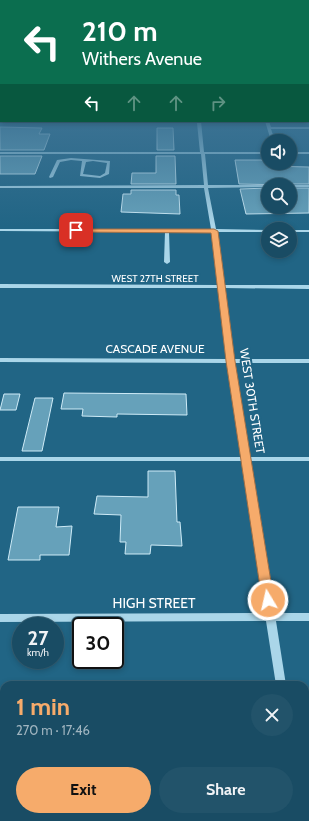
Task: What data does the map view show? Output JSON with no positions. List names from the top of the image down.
{
  "streets": {
    "street": [
      "WEST 27TH STREET",
      "CASCADE AVENUE",
      "WEST 30TH STREET",
      "HIGH STREET"
    ]
  },
  "crossings": [
    ["WEST 27TH STREET", "WEST 30TH STREET"],
    ["CASCADE AVENUE", "WEST 30TH STREET"],
    ["WEST 30TH STREET", "HIGH STREET"]
  ],
  "page": {
    "turn": ["210 m", "Withers Avenue"],
    "speed": "27 km/h",
    "limit": "30",
    "heading": ["1 min", "270 m · 17:46"],
    "buttons": ["Exit", "Share"]
  }
}
